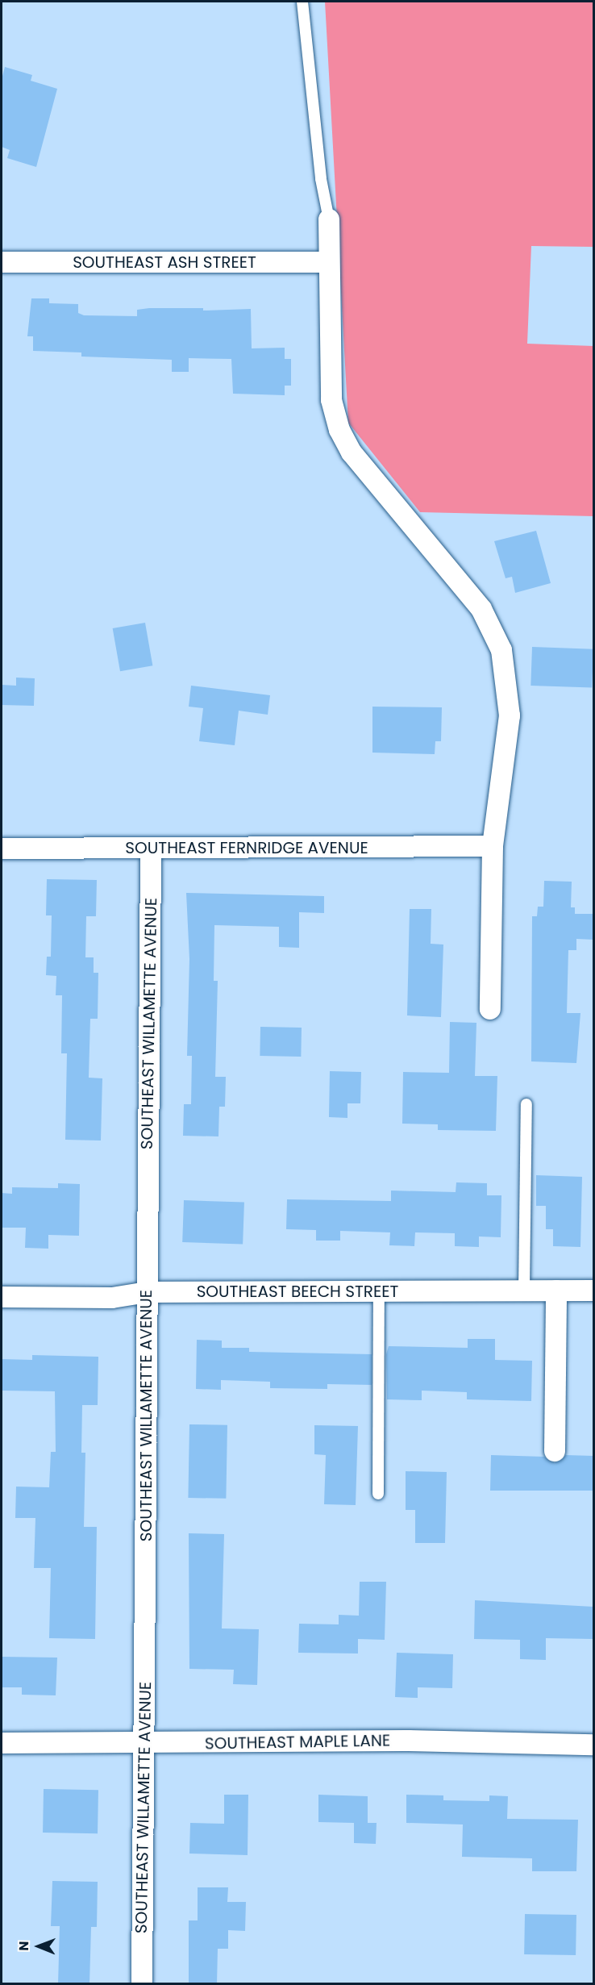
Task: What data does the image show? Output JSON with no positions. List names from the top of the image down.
{
  "streets": {
    "street": [
      "SOUTHEAST ASH STREET",
      "SOUTHEAST FERNRIDGE AVENUE",
      "SOUTHEAST WILLAMETTE AVENUE",
      "SOUTHEAST BEECH STREET",
      "SOUTHEAST MAPLE LANE"
    ]
  },
  "crossings": [
    ["SOUTHEAST FERNRIDGE AVENUE", "SOUTHEAST WILLAMETTE AVENUE"],
    ["SOUTHEAST WILLAMETTE AVENUE", "SOUTHEAST BEECH STREET"],
    ["SOUTHEAST WILLAMETTE AVENUE", "SOUTHEAST MAPLE LANE"]
  ],
  "north": "left"
}
